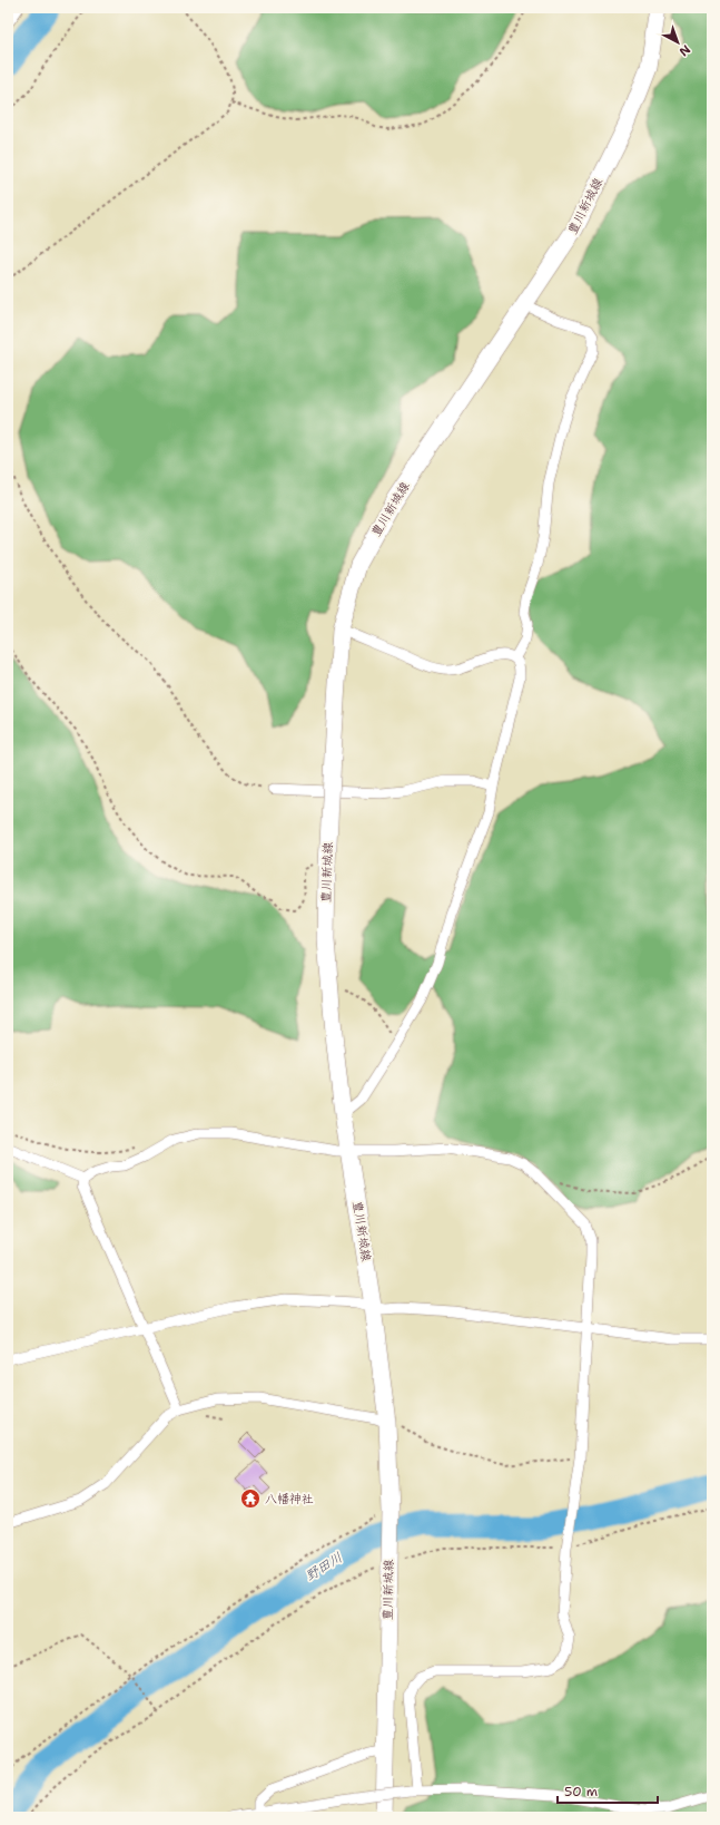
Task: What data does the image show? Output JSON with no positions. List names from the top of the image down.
{
  "streets": {
    "main road": ["豊川新城線"]
  },
  "water": ["野田川"],
  "places": {
    "temple": ["八幡神社"]
  },
  "scale_bar": "50 m",
  "north": "bottom right"
}
